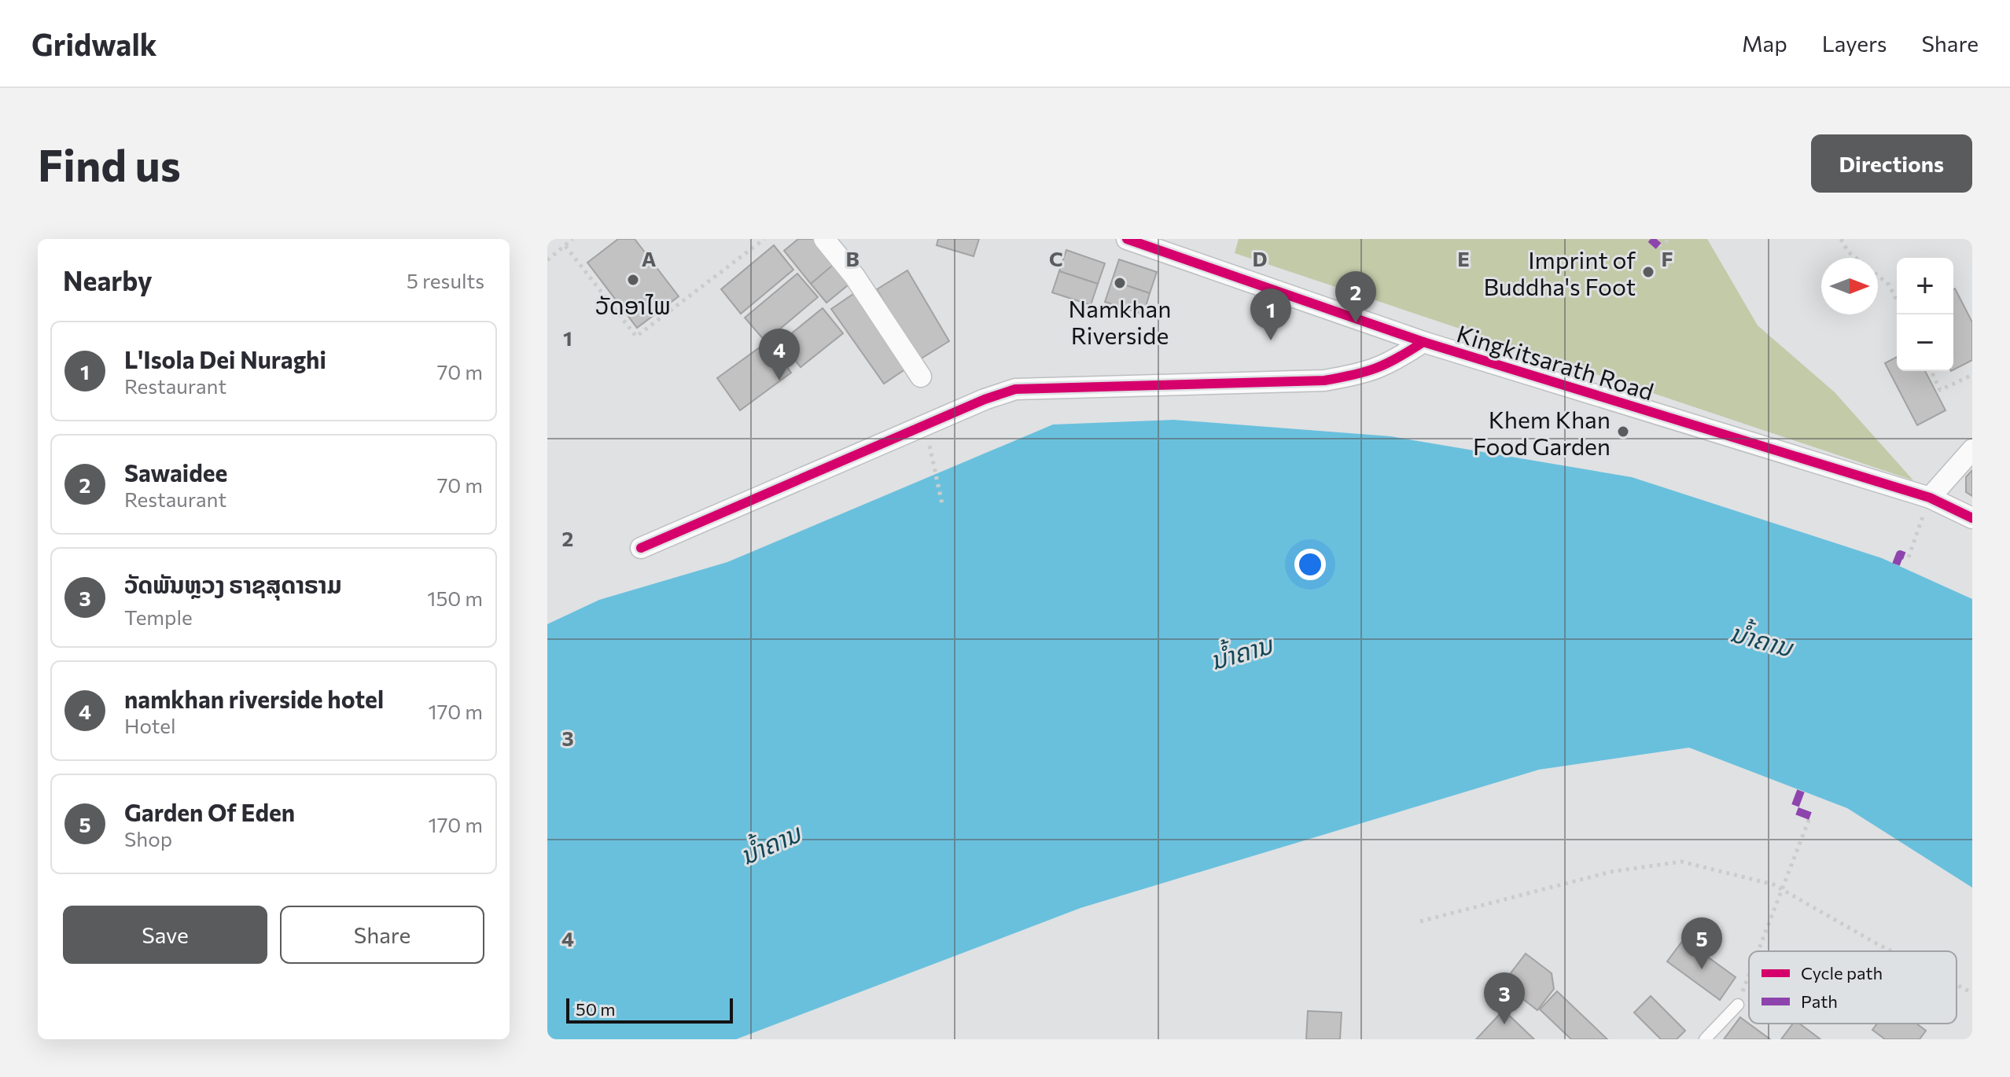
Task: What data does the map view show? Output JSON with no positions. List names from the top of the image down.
{
  "streets": {
    "street": ["Kingkitsarath Road"]
  },
  "water": ["ນ້ຳຄານ"],
  "places": [
    "Imprint of Buddha's Foot",
    "ວັດອາໄພ",
    "Namkhan Riverside",
    "Khem Khan Food Garden"
  ],
  "legend": ["Cycle path", "Path"],
  "scale_bar": "50 m",
  "north": "right",
  "page": {
    "header": "Gridwalk",
    "nav": ["Map", "Layers", "Share"],
    "buttons": [
      "Directions",
      ["Save", "Share"]
    ],
    "title": "Find us",
    "heading": ["Nearby", "5 results"],
    "map_buttons": ["+", "−"],
    "pins": [
      "2",
      "1",
      "4",
      "5",
      "3"
    ],
    "list": [
      {
        "mark": "1",
        "name": "L'Isola Dei Nuraghi",
        "note": "Restaurant",
        "value": "70 m"
      },
      {
        "mark": "2",
        "name": "Sawaidee",
        "note": "Restaurant",
        "value": "70 m"
      },
      {
        "mark": "3",
        "name": "ວັດພັນຫຼວງ ຣາຊສຸດາຣາມ",
        "note": "Temple",
        "value": "150 m"
      },
      {
        "mark": "4",
        "name": "namkhan riverside hotel",
        "note": "Hotel",
        "value": "170 m"
      },
      {
        "mark": "5",
        "name": "Garden Of Eden",
        "note": "Shop",
        "value": "170 m"
      }
    ],
    "scale": "50 m"
  },
  "grid": {
    "columns": [
      "A",
      "B",
      "C",
      "D",
      "E",
      "F"
    ],
    "rows": [
      "1",
      "2",
      "3",
      "4"
    ]
  }
}
